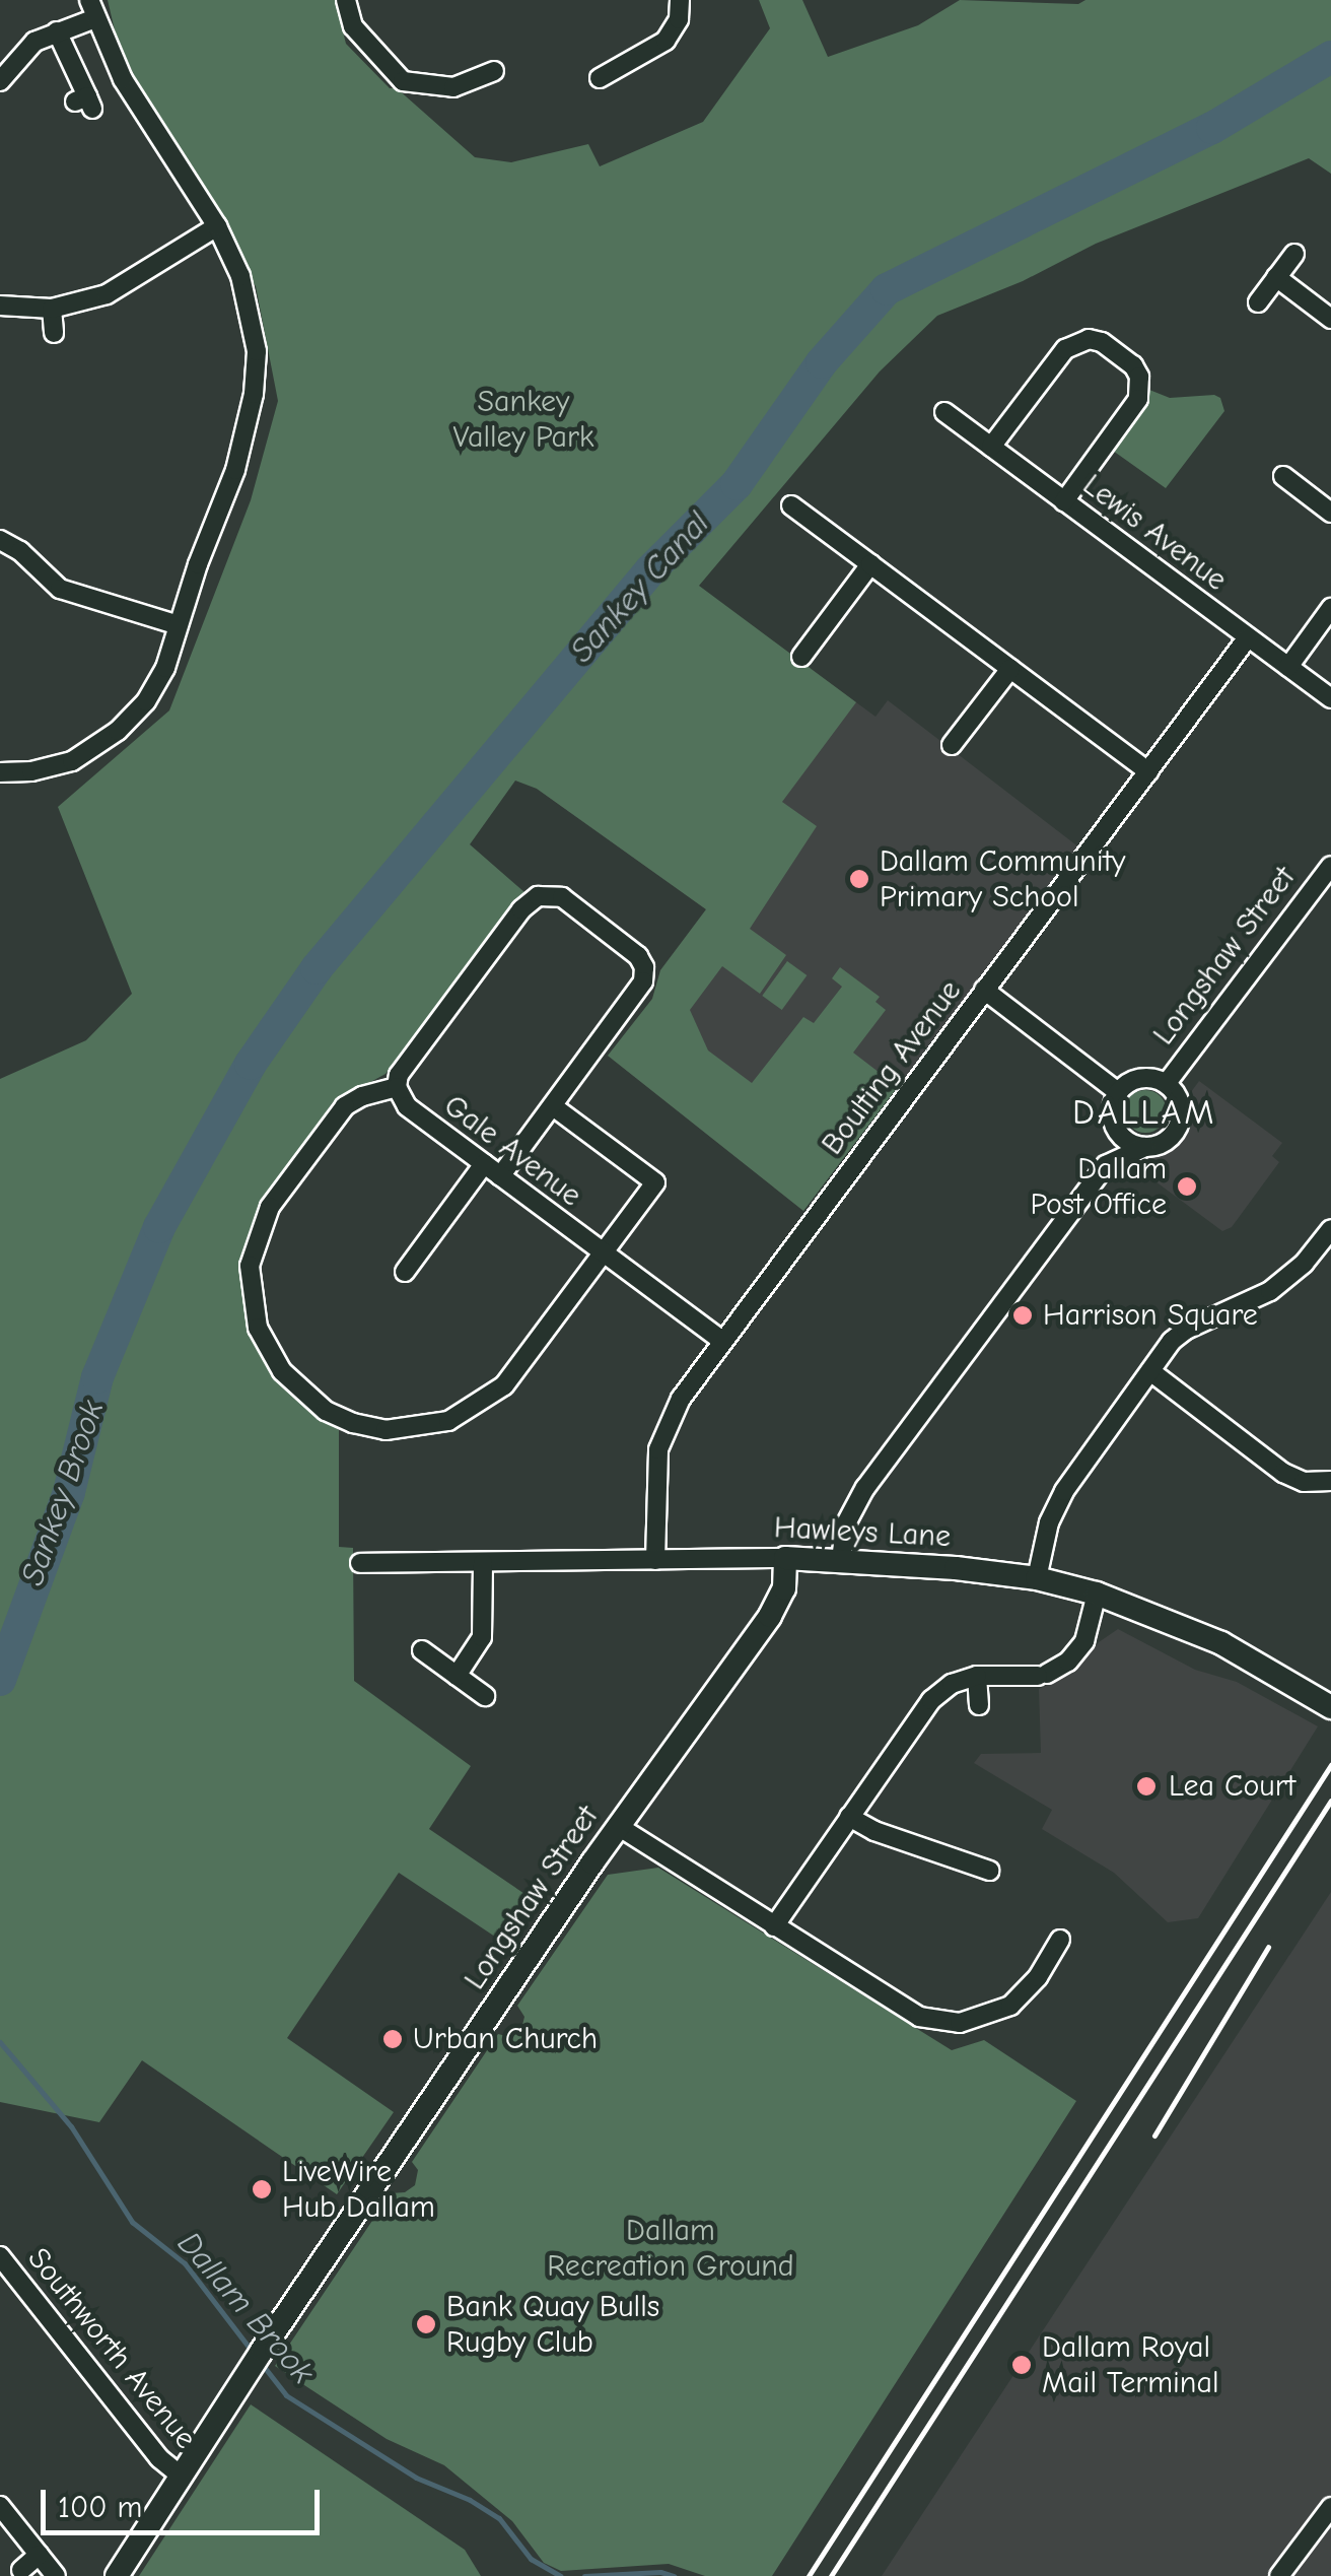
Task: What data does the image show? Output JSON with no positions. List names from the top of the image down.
{
  "streets": {
    "street": [
      "Lewis Avenue",
      "Longshaw Street",
      "Boulting Avenue",
      "Gale Avenue",
      "Hawleys Lane",
      "Southworth Avenue"
    ]
  },
  "crossings": [
    ["Lewis Avenue", "Boulting Avenue"],
    ["Longshaw Street", "Hawleys Lane"],
    ["Longshaw Street", "Southworth Avenue"],
    ["Boulting Avenue", "Gale Avenue"],
    ["Boulting Avenue", "Hawleys Lane"]
  ],
  "districts": ["DALLAM"],
  "water": ["Sankey Canal", "Sankey Brook", "Dallam Brook"],
  "parks": ["Sankey Valley Park", "Dallam Recreation Ground"],
  "places": [
    "Dallam Community Primary School",
    "Dallam Post Office",
    "Harrison Square",
    "Lea Court",
    "Urban Church",
    "LiveWire Hub Dallam",
    "Bank Quay Bulls Rugby Club",
    "Dallam Royal Mail Terminal"
  ],
  "scale_bar": "100 m"
}
